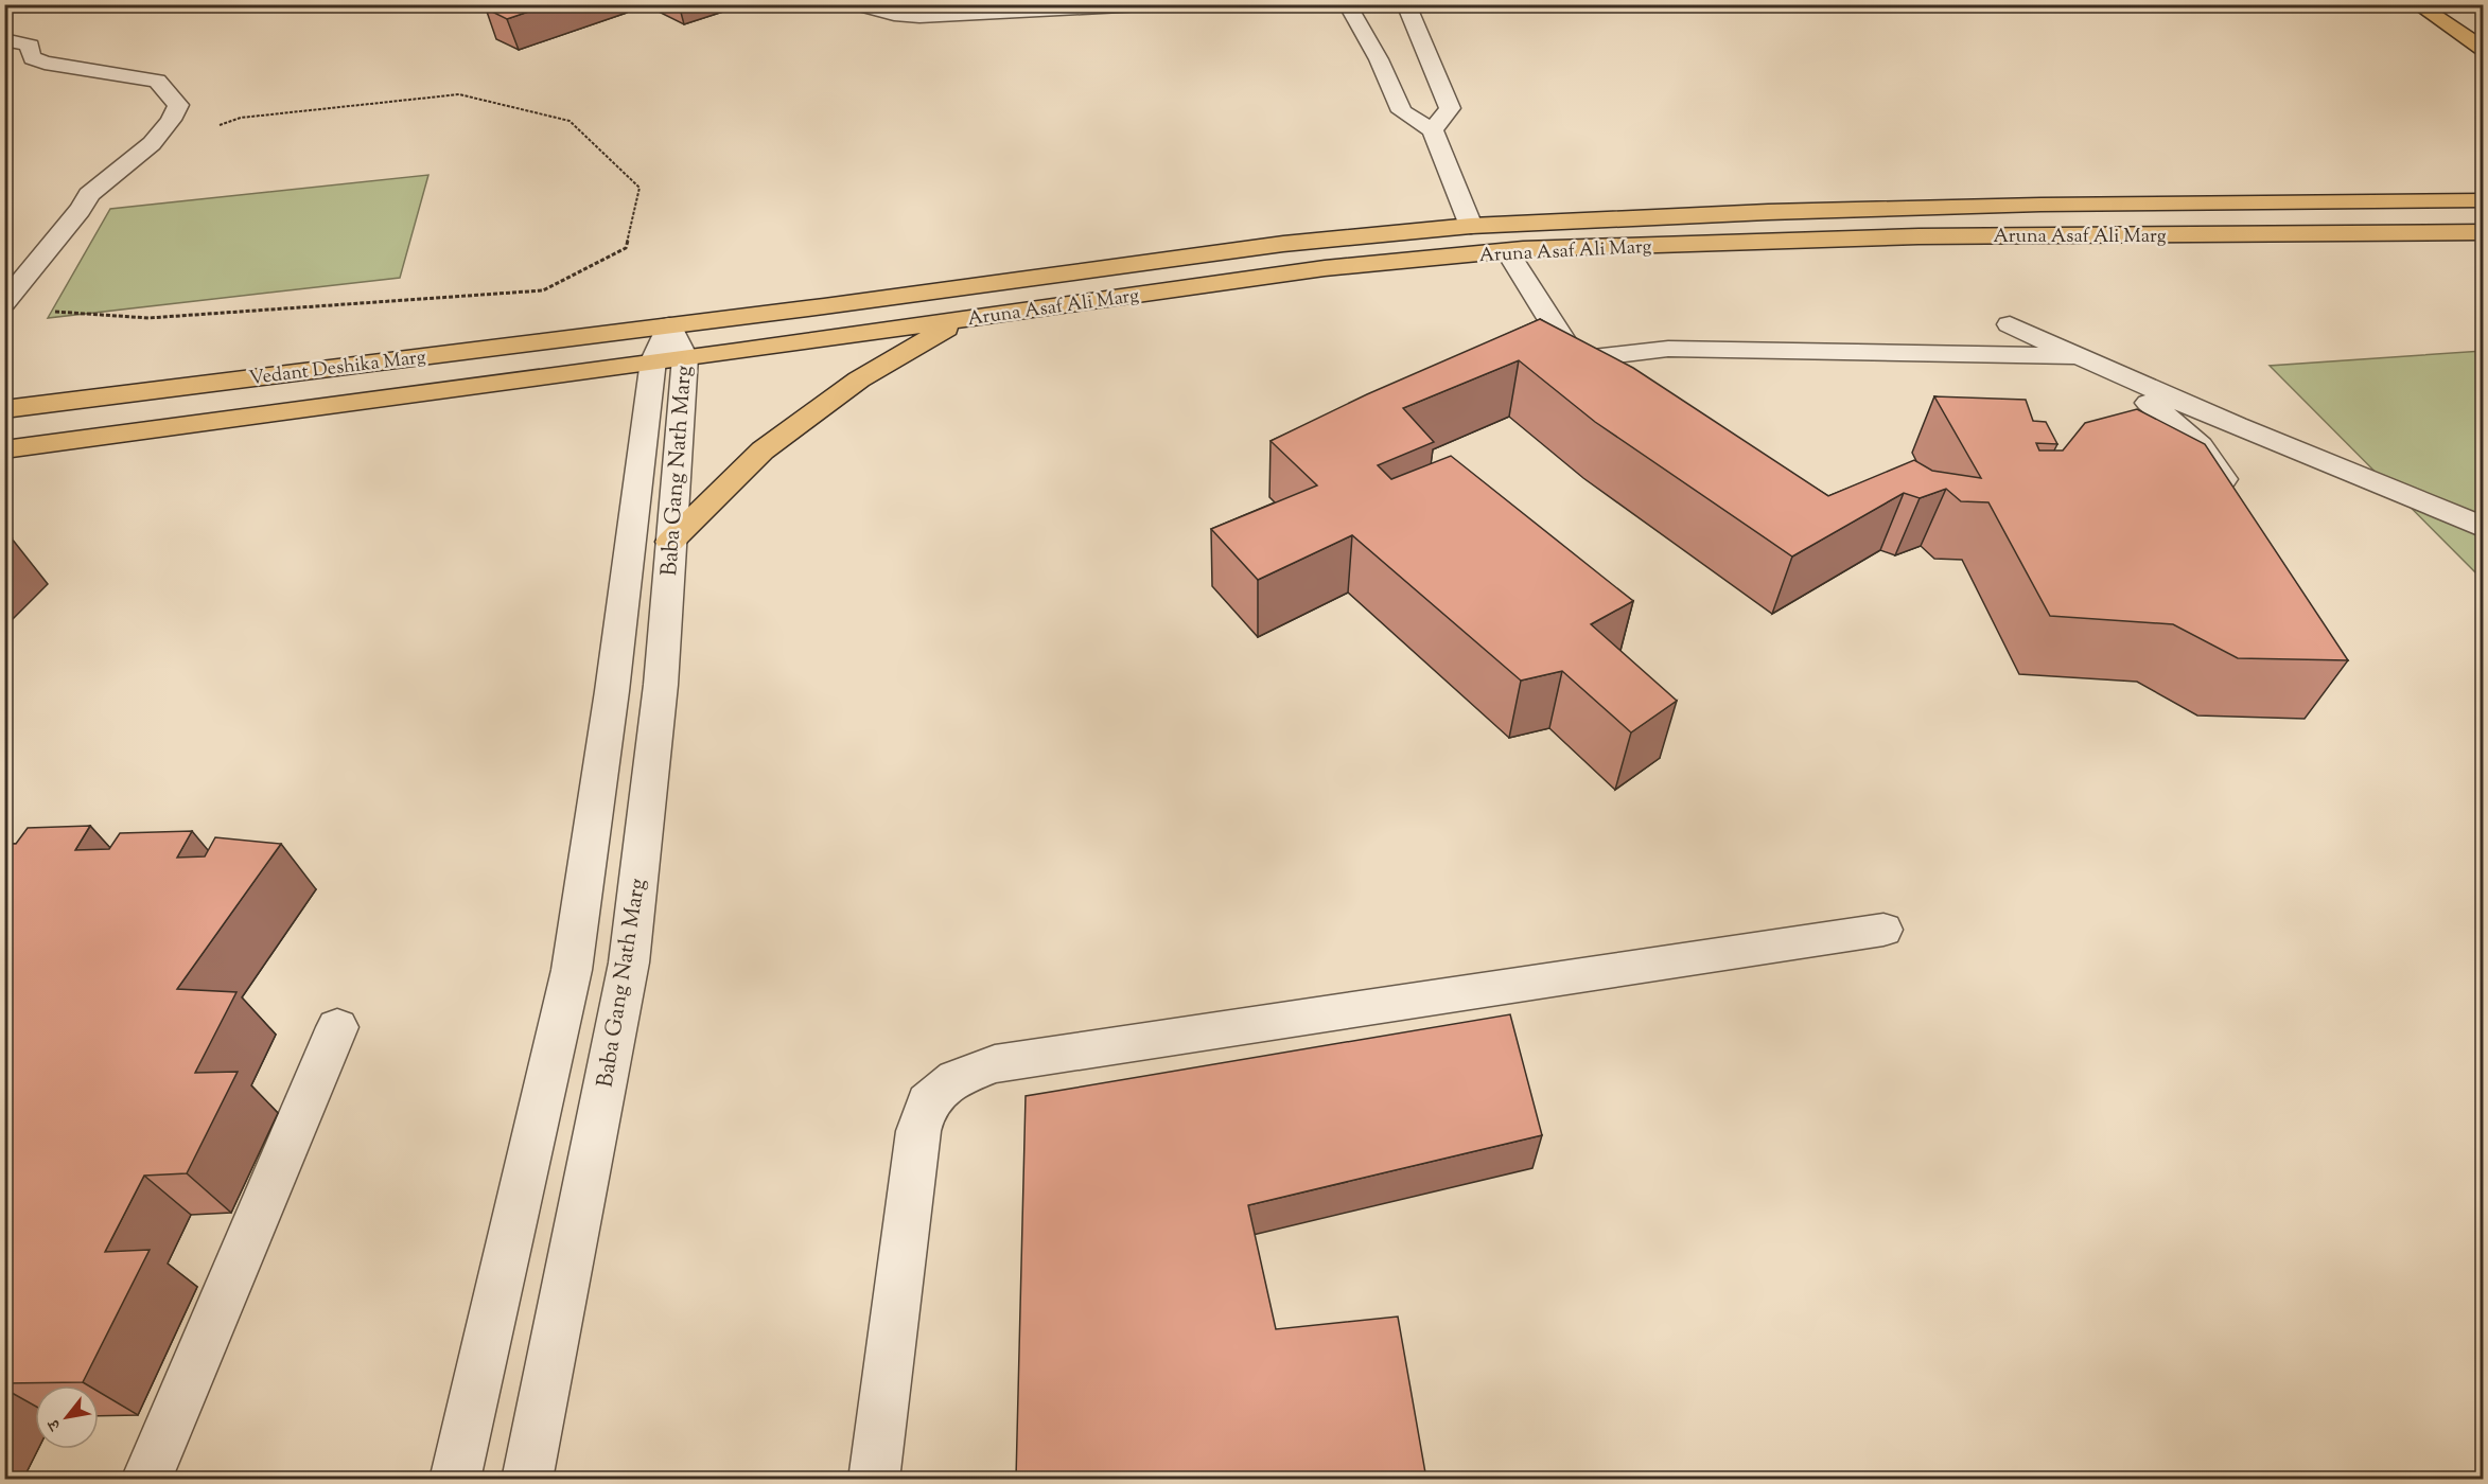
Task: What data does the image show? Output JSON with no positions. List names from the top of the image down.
{
  "streets": {
    "main road": ["Aruna Asaf Ali Marg", "Vedant Deshika Marg"],
    "street": ["Baba Gang Nath Marg"]
  },
  "crossings": [
    ["Aruna Asaf Ali Marg", "Vedant Deshika Marg"],
    ["Aruna Asaf Ali Marg", "Baba Gang Nath Marg"],
    ["Vedant Deshika Marg", "Baba Gang Nath Marg"]
  ],
  "north": "bottom left"
}
